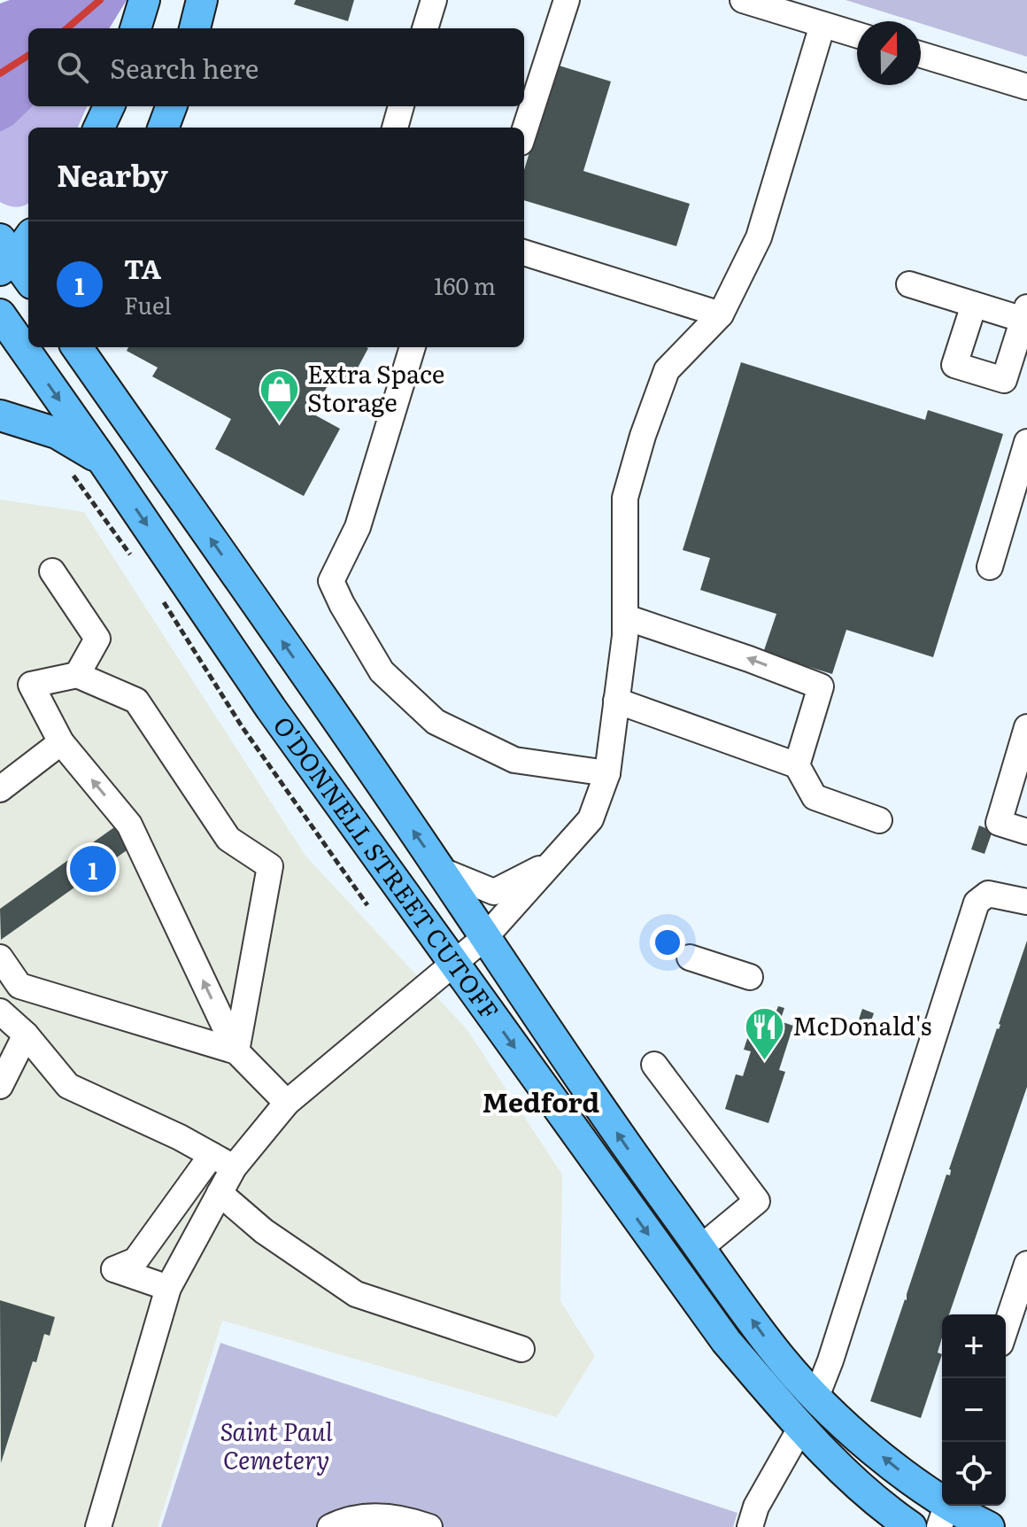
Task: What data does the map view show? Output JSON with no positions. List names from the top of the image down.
{
  "streets": {
    "main road": ["O'DONNELL STREET CUTOFF"]
  },
  "districts": ["Medford"],
  "parks": ["Saint Paul Cemetery"],
  "places": {
    "shop": ["Extra Space Storage"],
    "restaurant": ["McDonald's"]
  },
  "north": "top",
  "page": {
    "search": "Search here",
    "heading": "Nearby",
    "list": [
      {
        "mark": "1",
        "name": "TA",
        "note": "Fuel",
        "value": "160 m"
      }
    ],
    "pins": "1",
    "map_buttons": ["+", "−"]
  }
}
